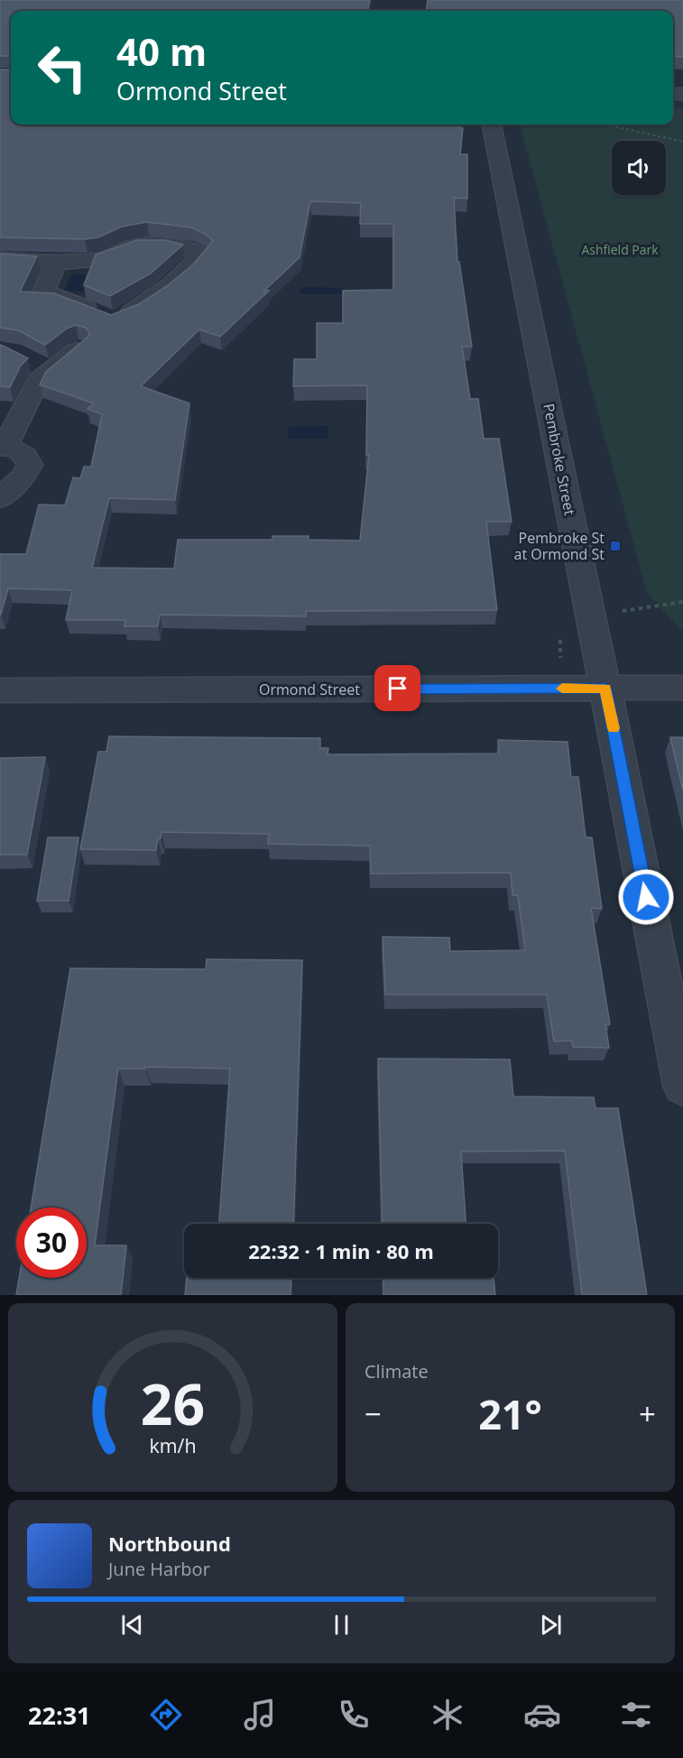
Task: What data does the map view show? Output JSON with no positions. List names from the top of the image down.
{
  "streets": {
    "street": ["Pembroke Street", "Ormond Street"]
  },
  "crossings": [
    ["Pembroke Street", "Ormond Street"]
  ],
  "parks": ["Ashfield Park"],
  "places": {
    "transit": ["Pembroke St at Ormond St"]
  },
  "page": {
    "turn": ["40 m", "Ormond Street"],
    "limit": "30",
    "trip": "22:32 · 1 min · 80 m",
    "tile": "Climate",
    "heat": ["−", "21°", "+"],
    "song": ["Northbound", "June Harbor"],
    "tabs": "22:31",
    "gauge": ["26", "km/h"]
  }
}
